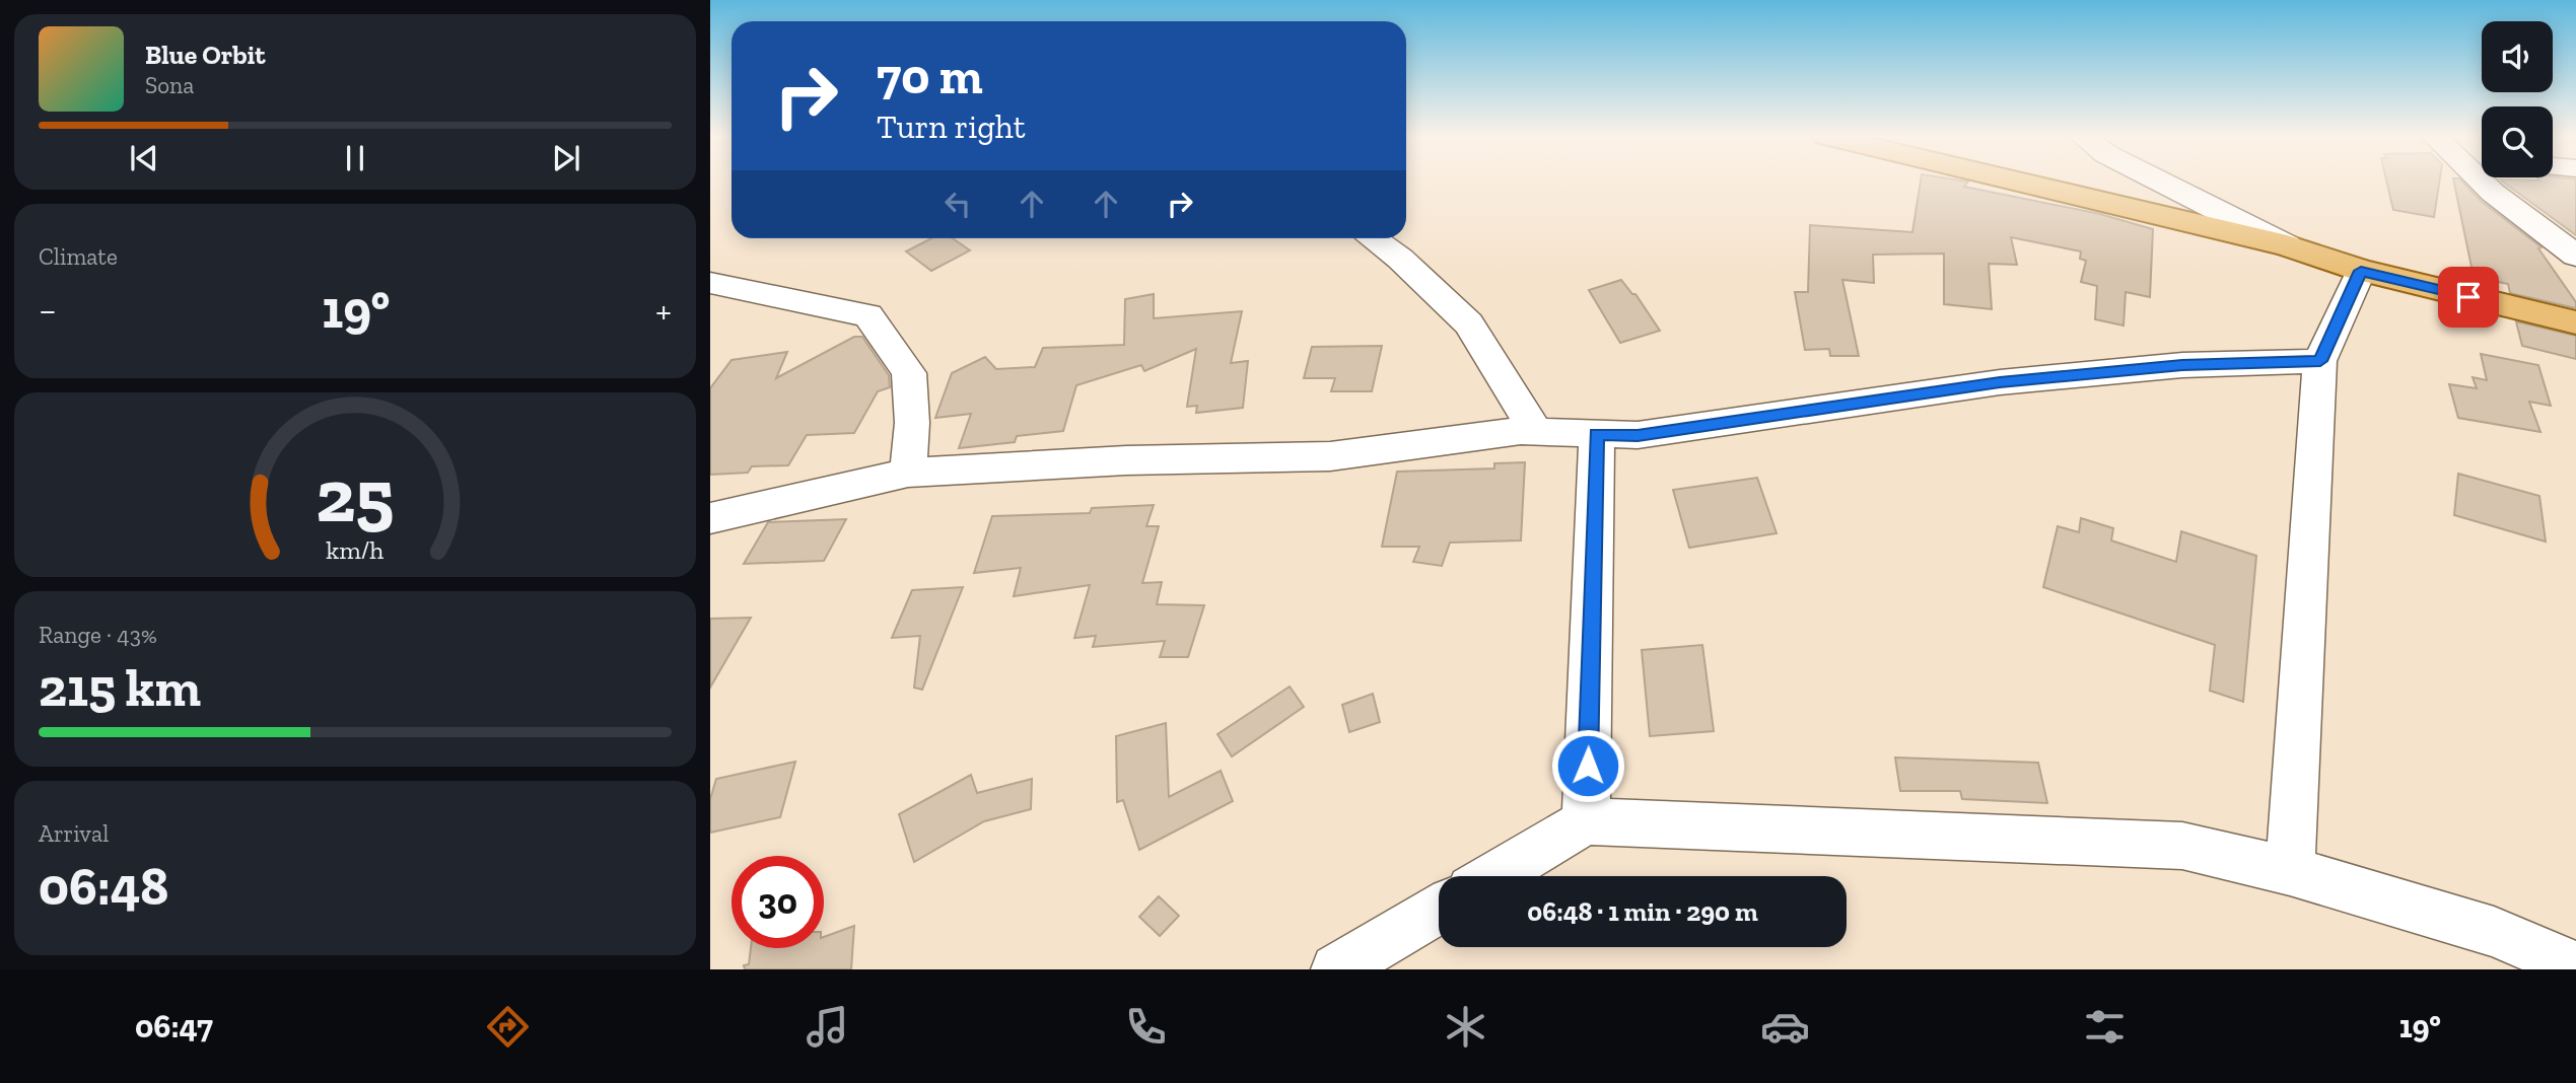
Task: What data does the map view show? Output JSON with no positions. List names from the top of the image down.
{
  "page": {
    "turn": ["70 m", "Turn right"],
    "song": ["Blue Orbit", "Sona"],
    "tile": [
      "Climate",
      ["Range · 43%", "215 km"],
      ["Arrival", "06:48"]
    ],
    "heat": ["−", "19°", "+"],
    "limit": "30",
    "trip": "06:48 · 1 min · 290 m",
    "tabs": ["06:47", "19°"],
    "gauge": ["25", "km/h"]
  }
}
